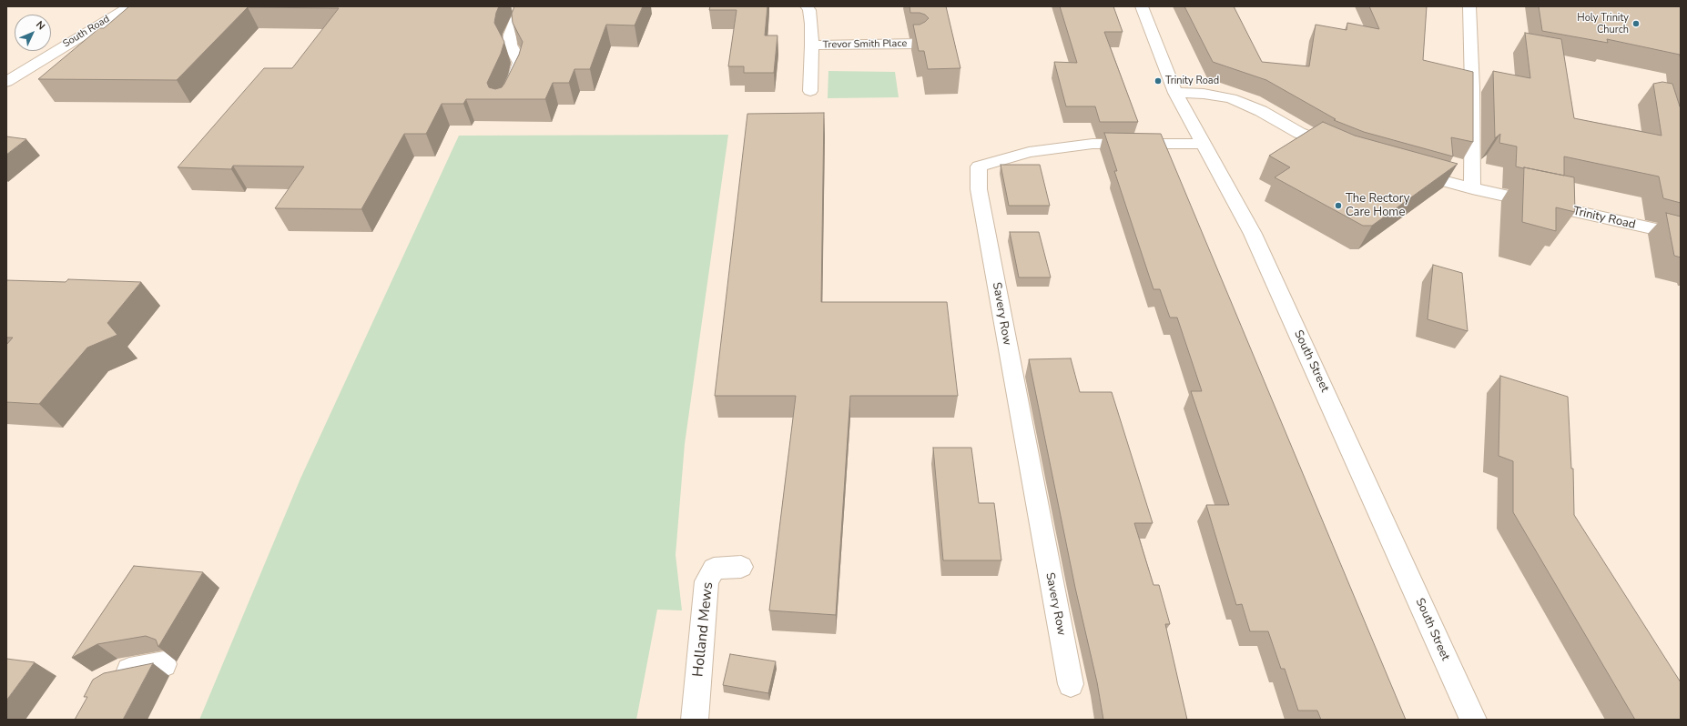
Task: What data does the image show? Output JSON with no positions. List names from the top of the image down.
{
  "streets": {
    "street": [
      "South Road",
      "Trevor Smith Place",
      "Trinity Road",
      "Savery Row",
      "South Street",
      "Holland Mews"
    ]
  },
  "crossings": [
    ["Savery Row", "South Street"]
  ],
  "places": ["Holy Trinity Church", "Trinity Road", "The Rectory Care Home"],
  "north": "top right"
}
